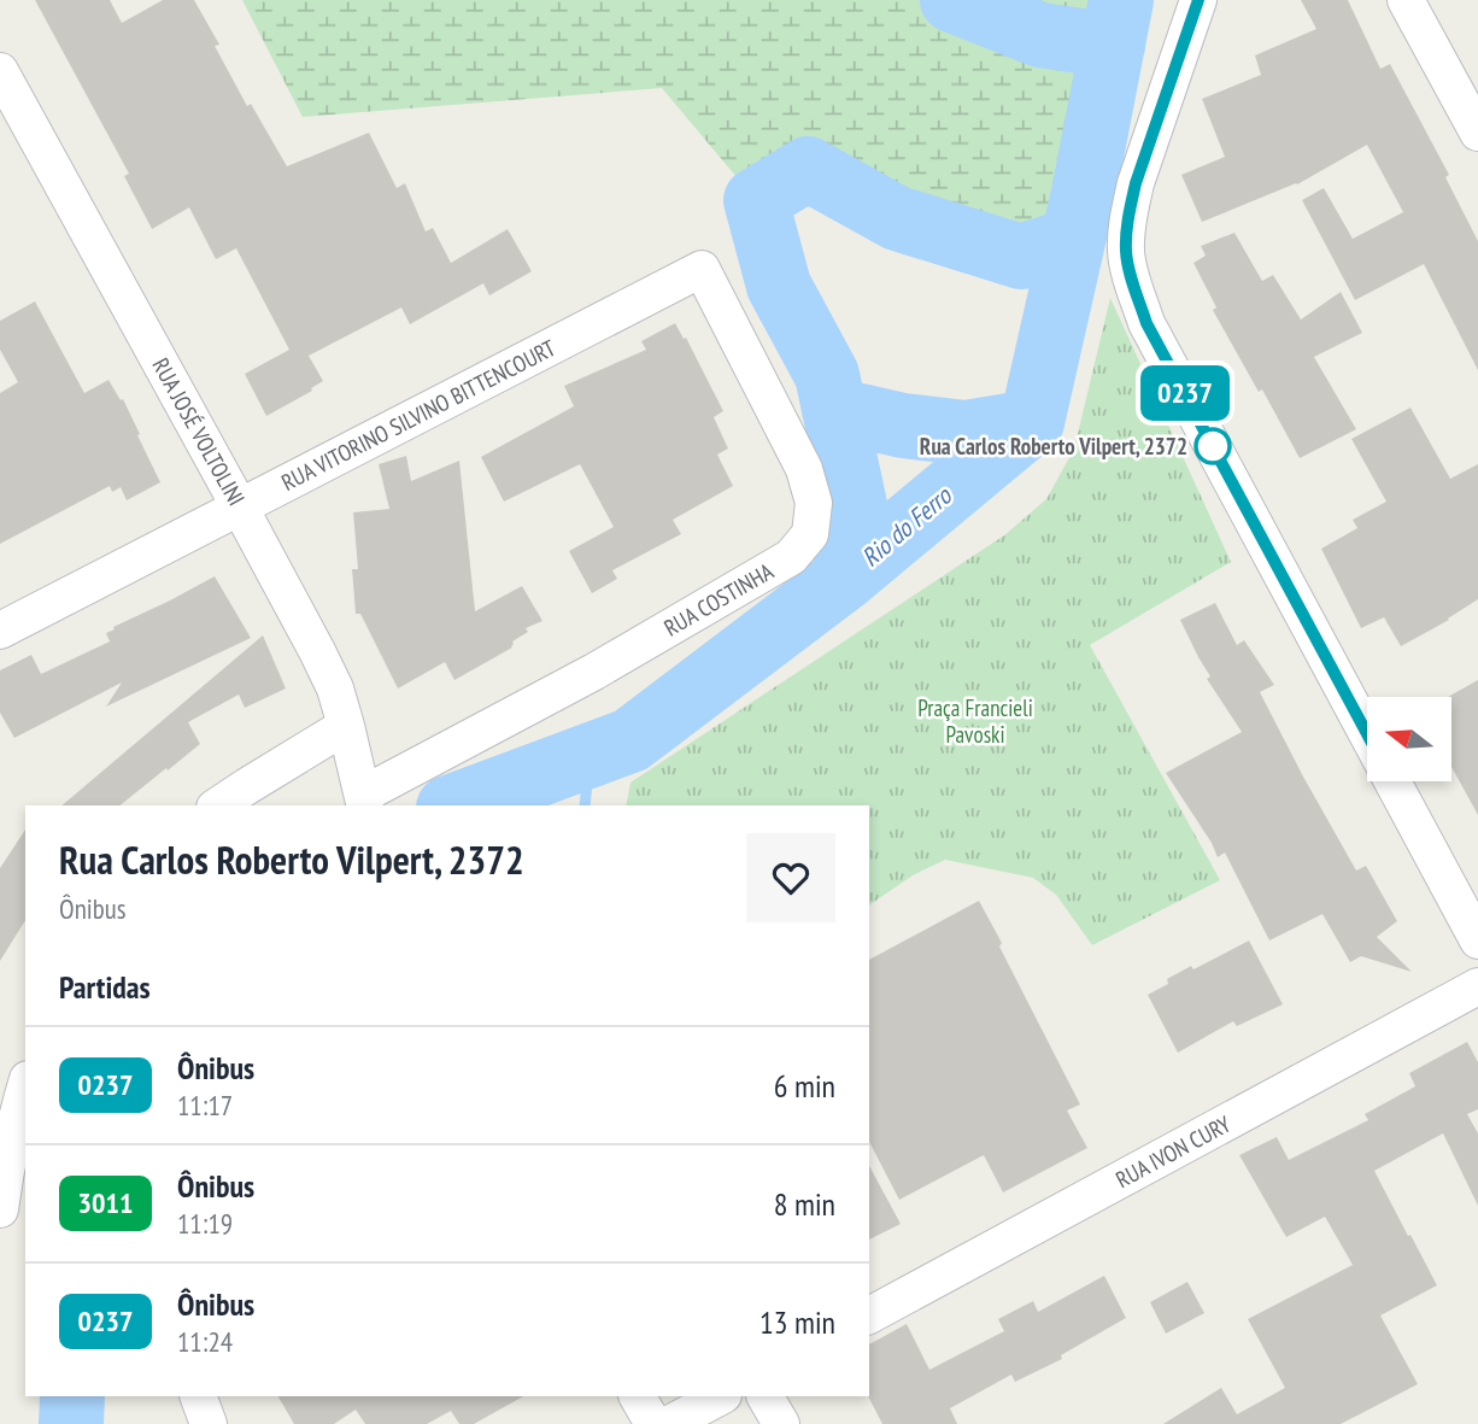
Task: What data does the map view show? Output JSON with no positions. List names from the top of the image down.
{
  "streets": {
    "street": [
      "RUA VITORINO SILVINO BITTENCOURT",
      "RUA JOSÉ VOLTOLINI",
      "RUA COSTINHA",
      "RUA IVON CURY"
    ]
  },
  "crossings": [
    ["RUA VITORINO SILVINO BITTENCOURT", "RUA JOSÉ VOLTOLINI"],
    ["RUA VITORINO SILVINO BITTENCOURT", "RUA COSTINHA"],
    ["RUA JOSÉ VOLTOLINI", "RUA COSTINHA"]
  ],
  "water": ["Rio do Ferro"],
  "parks": ["Praça Francieli Pavoski"],
  "places": ["Rua Carlos Roberto Vilpert, 2372"],
  "lines": ["bus line 0237"],
  "north": "left",
  "page": {
    "on_map": "0237",
    "heading": [
      ["Rua Carlos Roberto Vilpert, 2372", "Ônibus"],
      "Partidas"
    ],
    "list": [
      {
        "mark": "0237",
        "name": "Ônibus",
        "note": "11:17",
        "value": "6 min"
      },
      {
        "mark": "3011",
        "name": "Ônibus",
        "note": "11:19",
        "value": "8 min"
      },
      {
        "mark": "0237",
        "name": "Ônibus",
        "note": "11:24",
        "value": "13 min"
      }
    ]
  }
}
